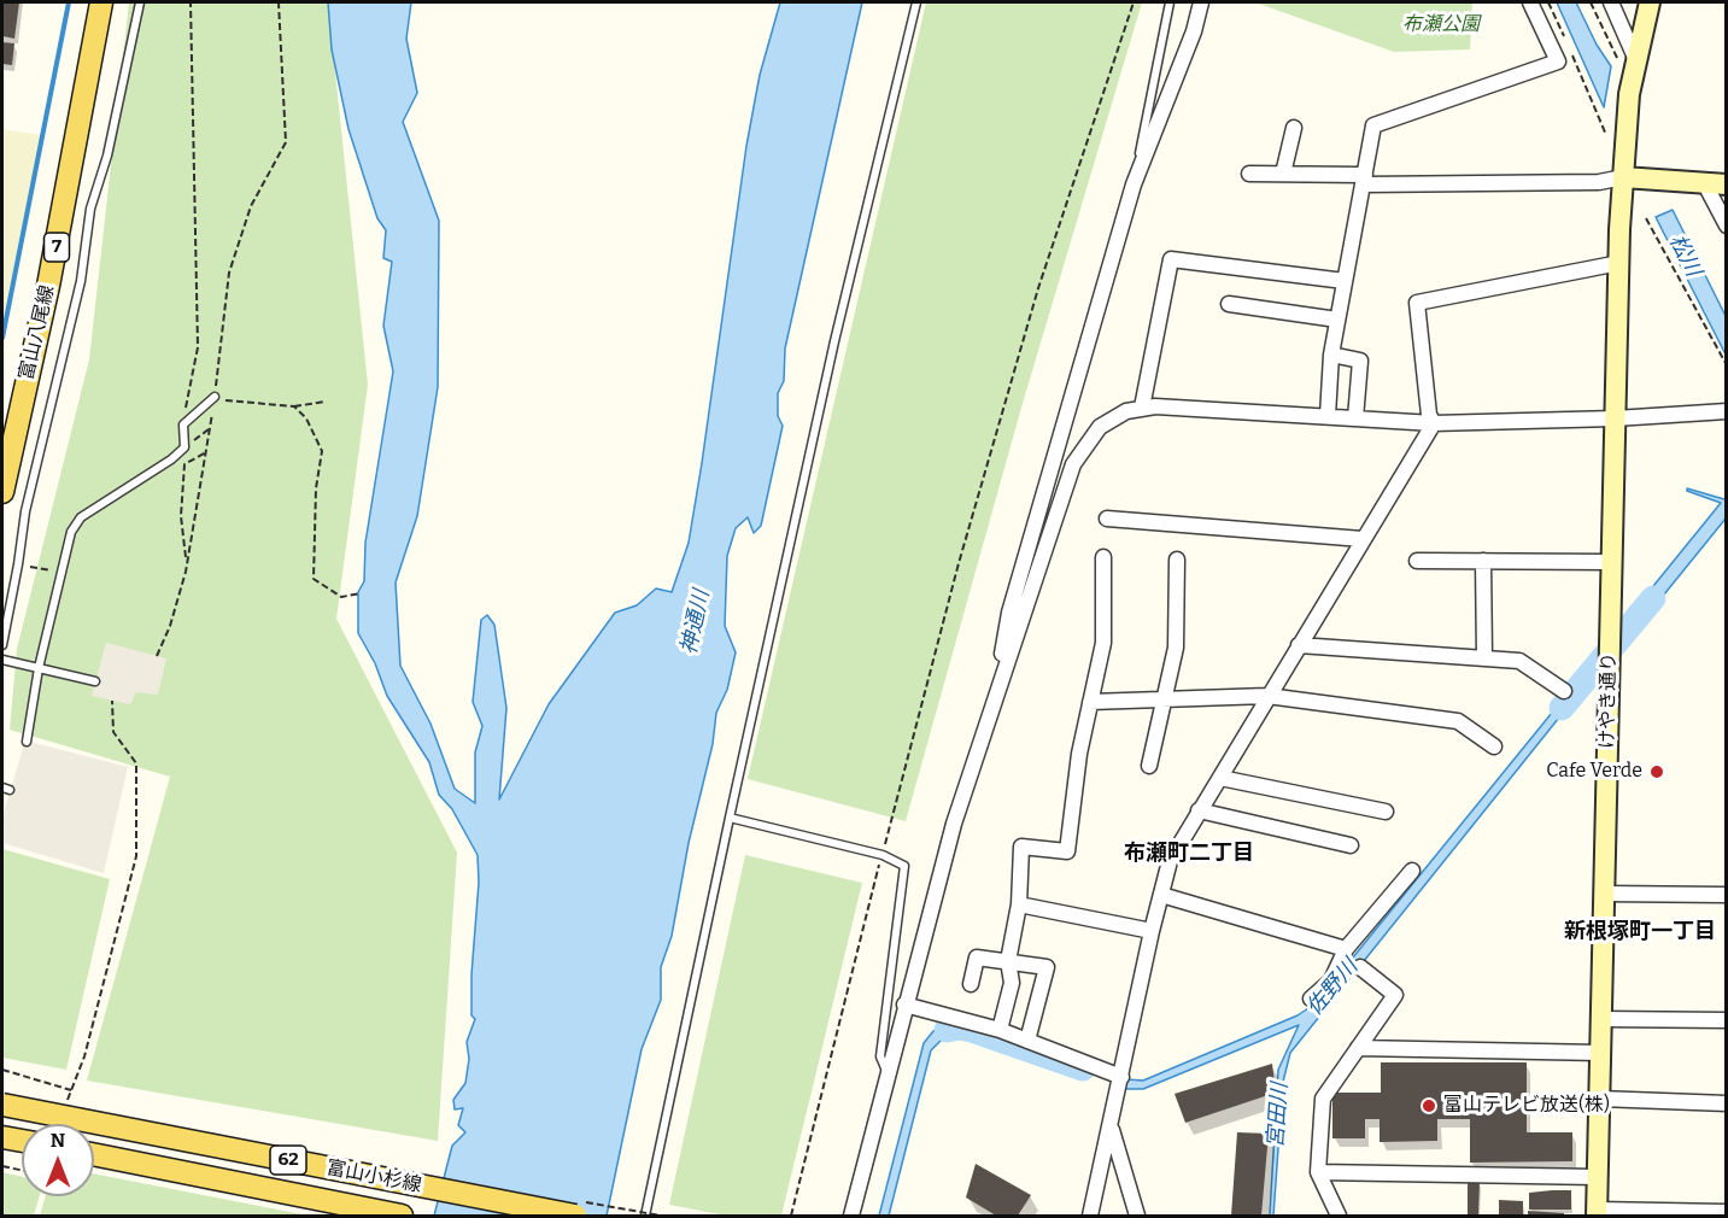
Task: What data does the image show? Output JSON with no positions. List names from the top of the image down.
{
  "streets": {
    "main road": [
      "7",
      "富山八尾線",
      "62",
      "富山小杉線"
    ],
    "street": ["けやき通り"]
  },
  "districts": ["布瀬町二丁目", "新根塚町一丁目"],
  "water": [
    "松川",
    "神通川",
    "佐野川",
    "宮田川"
  ],
  "parks": ["布瀬公園"],
  "places": ["Cafe Verde", "富山テレビ放送(株)"],
  "north": "top"
}
